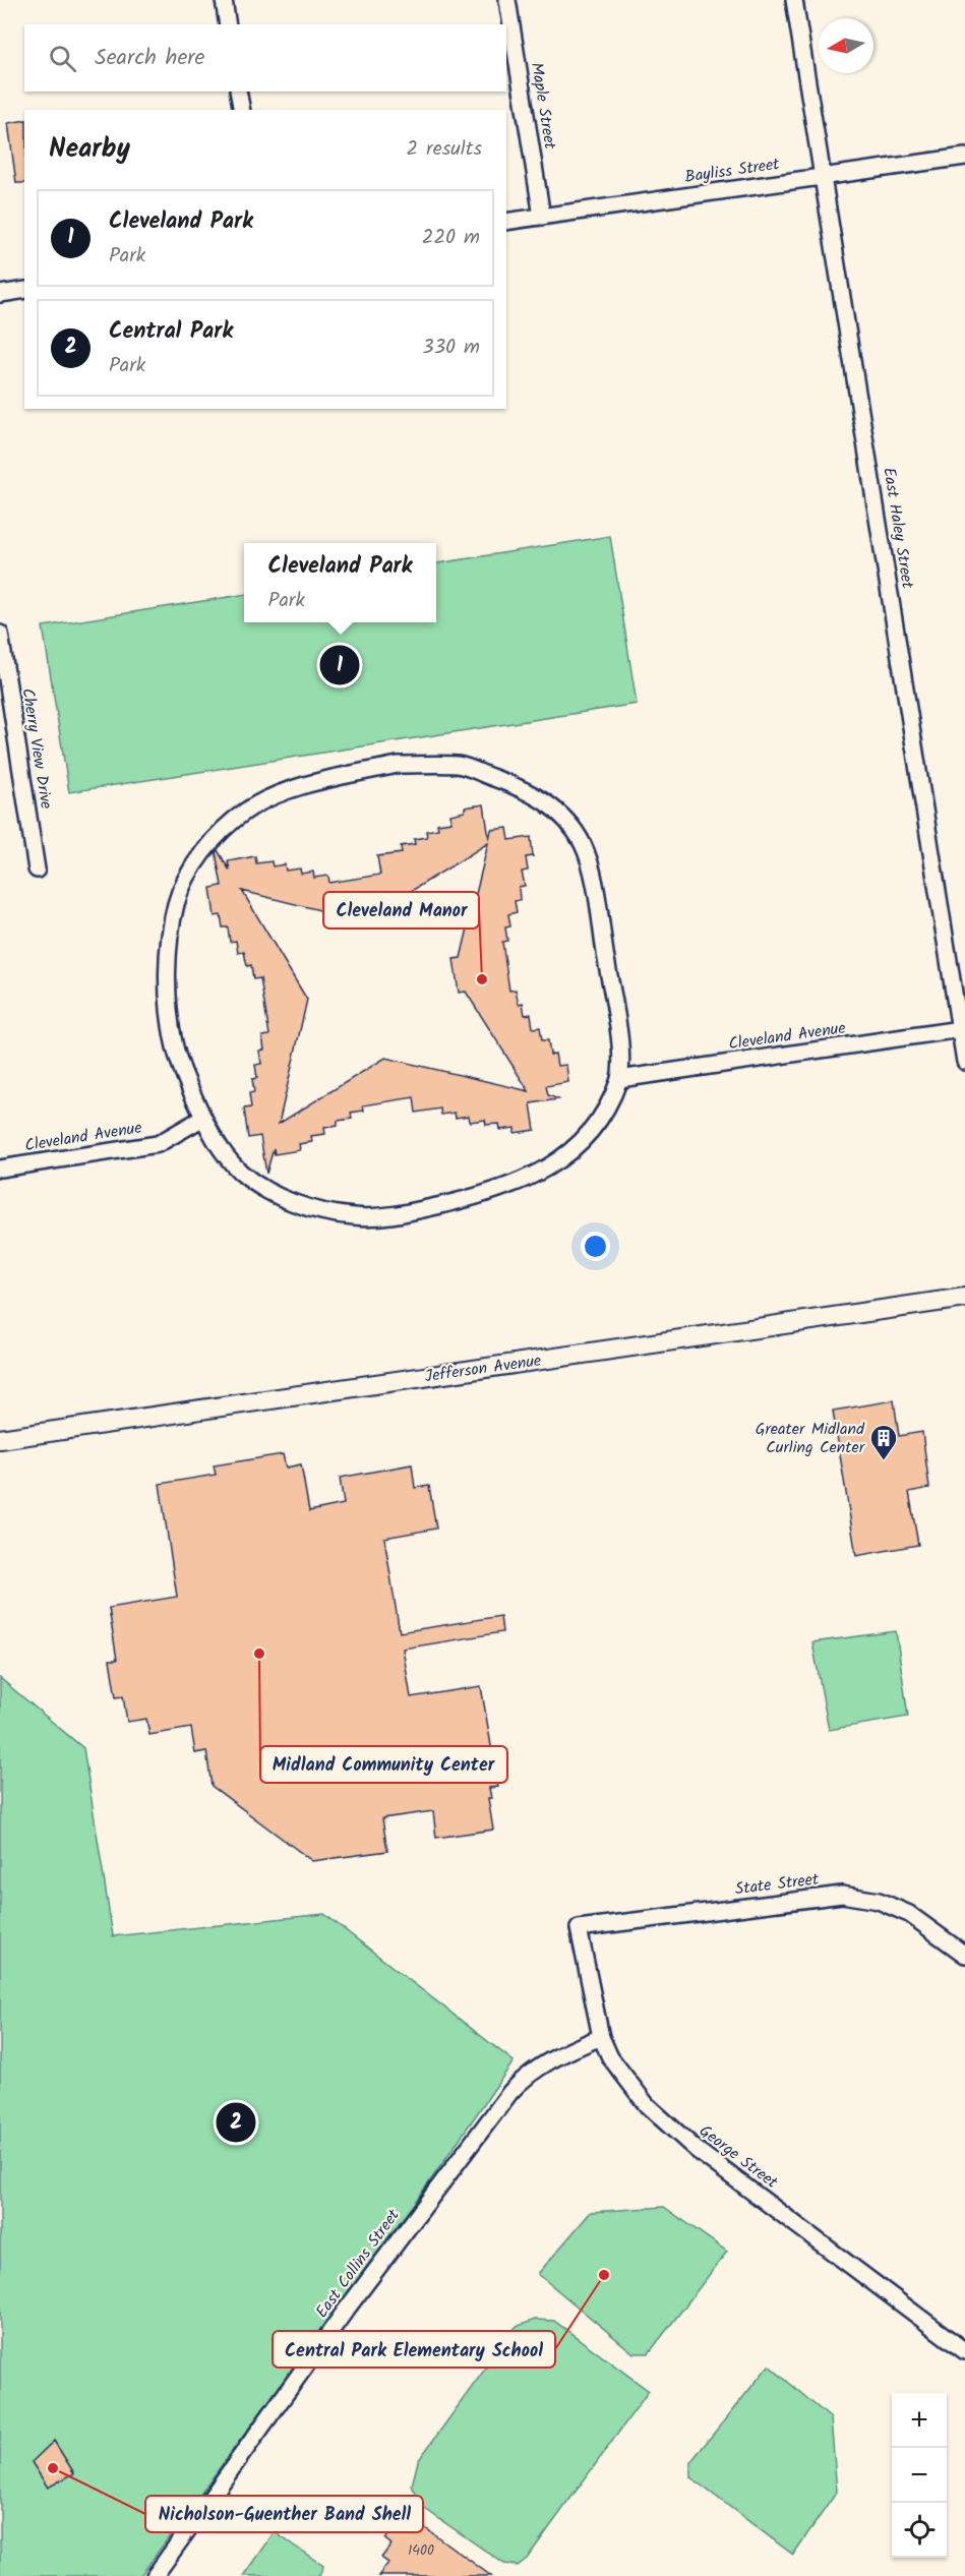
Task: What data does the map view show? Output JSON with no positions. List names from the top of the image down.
{
  "streets": {
    "street": [
      "Maple Street",
      "Bayliss Street",
      "East Haley Street",
      "Cherry View Drive",
      "Cleveland Avenue",
      "Jefferson Avenue",
      "State Street",
      "George Street",
      "East Collins Street"
    ]
  },
  "crossings": [
    ["Maple Street", "Bayliss Street"],
    ["Bayliss Street", "East Haley Street"],
    ["East Haley Street", "Cleveland Avenue"],
    ["State Street", "George Street"],
    ["George Street", "East Collins Street"]
  ],
  "places": {
    "other": [
      "Cleveland Manor",
      "Midland Community Center",
      "Central Park Elementary School",
      "Nicholson-Guenther Band Shell"
    ],
    "building": ["Greater Midland Curling Center"]
  },
  "house_numbers": ["1400"],
  "north": "left",
  "page": {
    "search": "Search here",
    "heading": ["Nearby", "2 results"],
    "list": [
      {
        "mark": "1",
        "name": "Cleveland Park",
        "note": "Park",
        "value": "220 m"
      },
      {
        "mark": "2",
        "name": "Central Park",
        "note": "Park",
        "value": "330 m"
      }
    ],
    "popup": ["Cleveland Park", "Park"],
    "pins": ["1", "2"],
    "map_buttons": ["+", "−"]
  }
}
